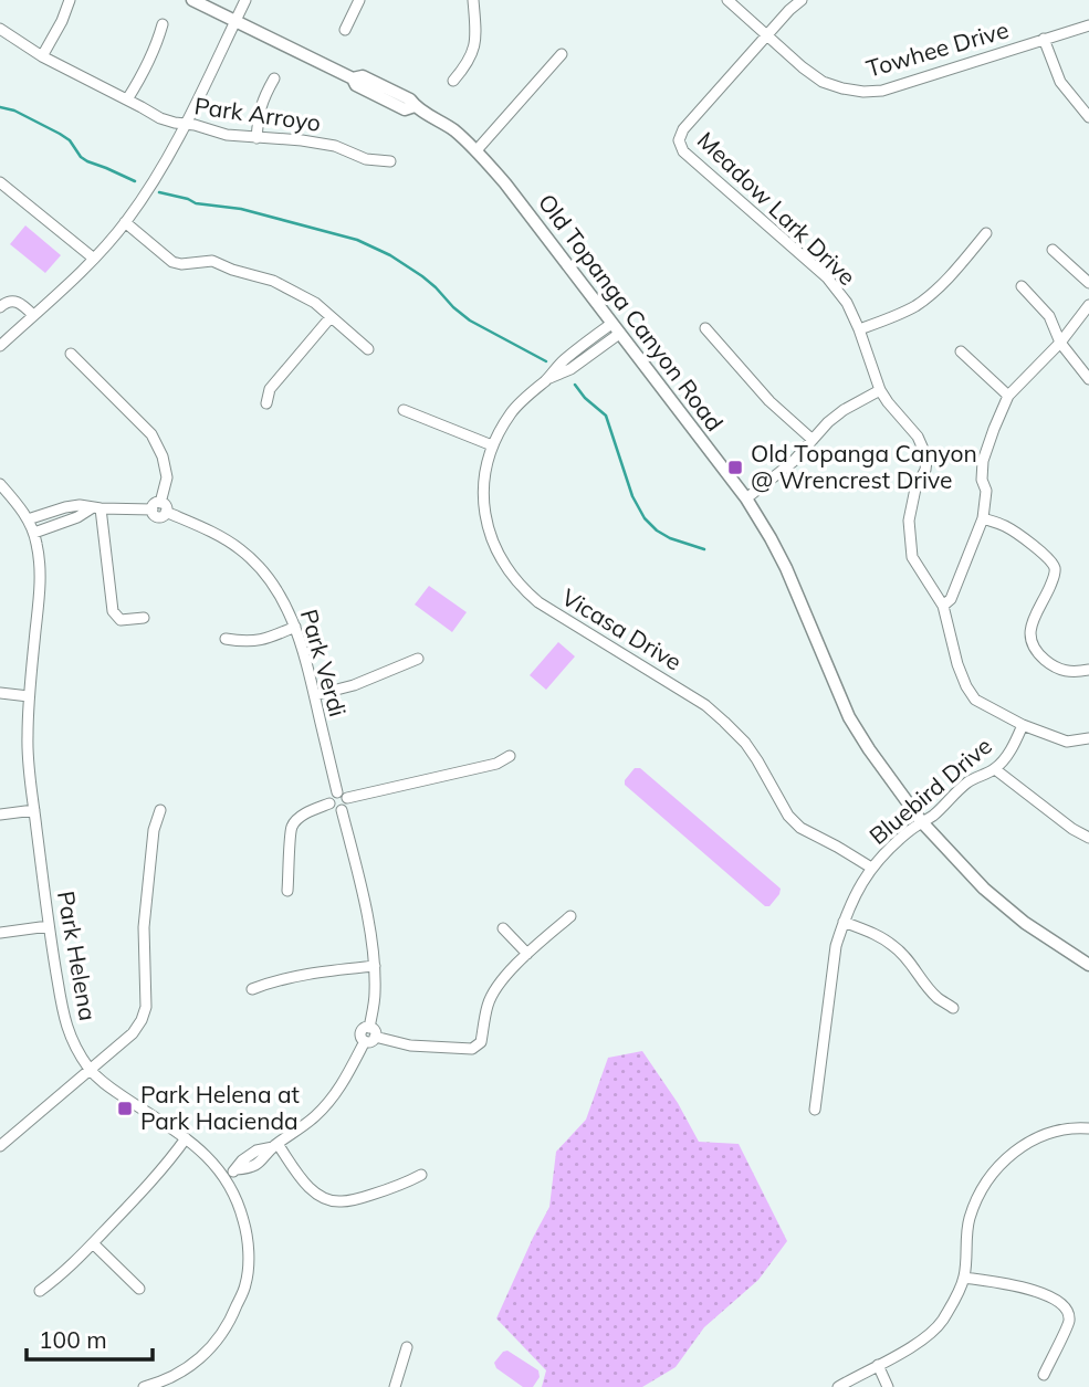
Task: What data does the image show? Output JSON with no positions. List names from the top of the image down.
{
  "streets": {
    "street": [
      "Towhee Drive",
      "Park Arroyo",
      "Meadow Lark Drive",
      "Old Topanga Canyon Road",
      "Vicasa Drive",
      "Park Verdi",
      "Bluebird Drive",
      "Park Helena"
    ]
  },
  "crossings": [
    ["Towhee Drive", "Meadow Lark Drive"],
    ["Meadow Lark Drive", "Bluebird Drive"],
    ["Old Topanga Canyon Road", "Vicasa Drive"],
    ["Old Topanga Canyon Road", "Bluebird Drive"],
    ["Vicasa Drive", "Bluebird Drive"],
    ["Park Verdi", "Park Helena"]
  ],
  "places": {
    "transit": ["Old Topanga Canyon @ Wrencrest Drive", "Park Helena at Park Hacienda"]
  },
  "scale_bar": "100 m"
}
